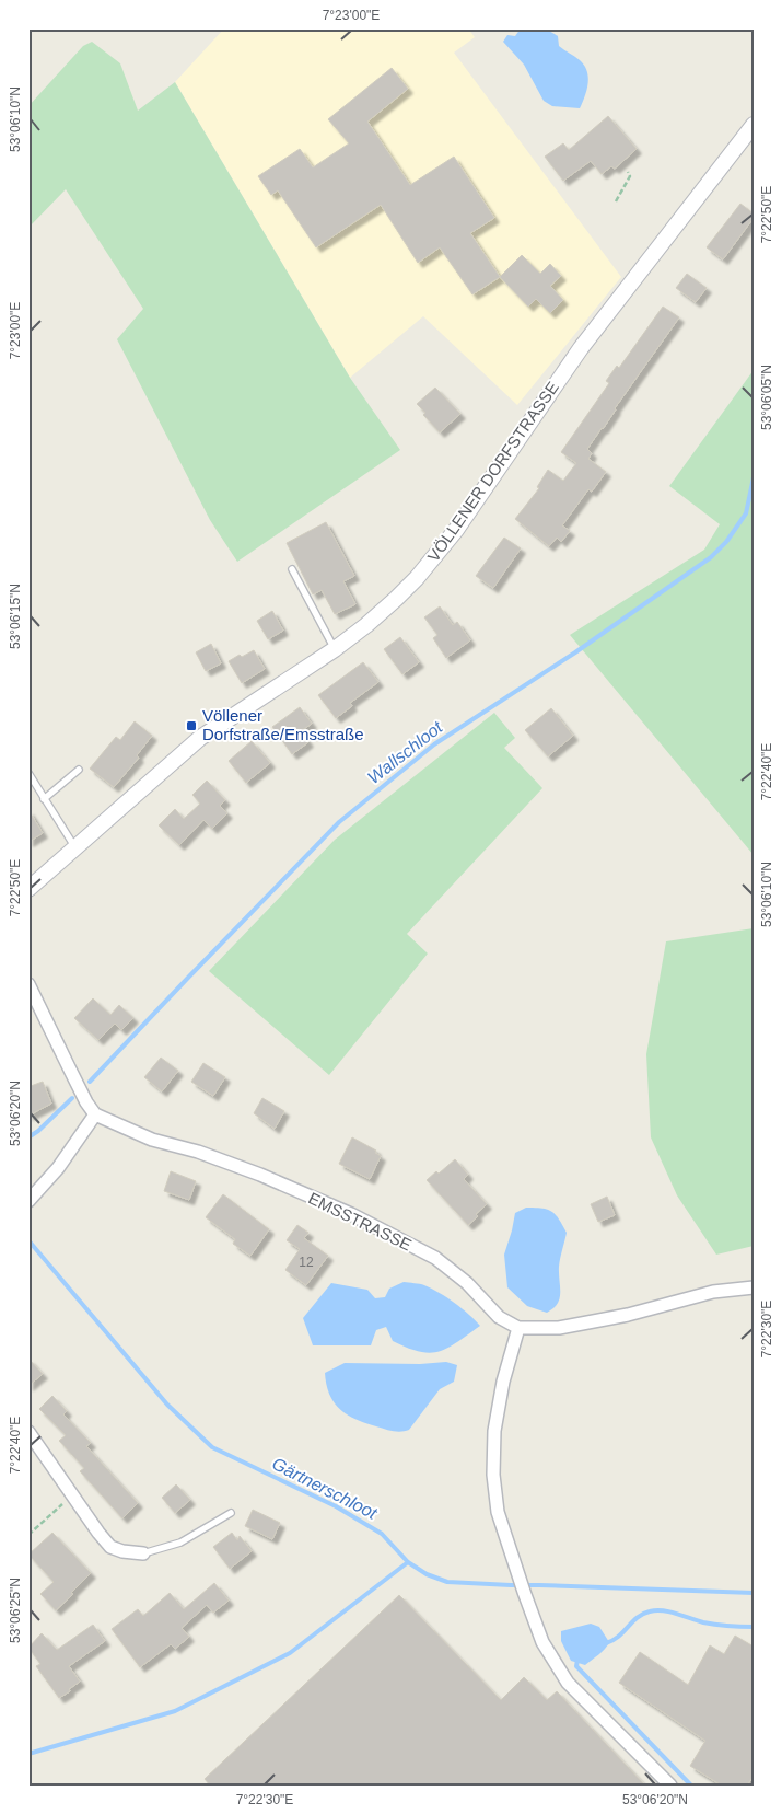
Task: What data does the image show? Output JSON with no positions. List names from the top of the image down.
{
  "streets": {
    "street": ["VÖLLENER DORFSTRASSE", "EMSSTRASSE"]
  },
  "water": ["Wallschloot", "Gärtnerschloot"],
  "places": {
    "transit": ["Völlener Dorfstraße/Emsstraße"]
  },
  "house_numbers": ["12"],
  "coordinates": [
    "7°23'00\"E",
    "53°06'10\"N",
    "7°22'50\"E",
    "53°06'05\"N",
    "53°06'15\"N",
    "7°22'40\"E",
    "53°06'20\"N",
    "7°22'30\"E",
    "53°06'25\"N"
  ]
}
